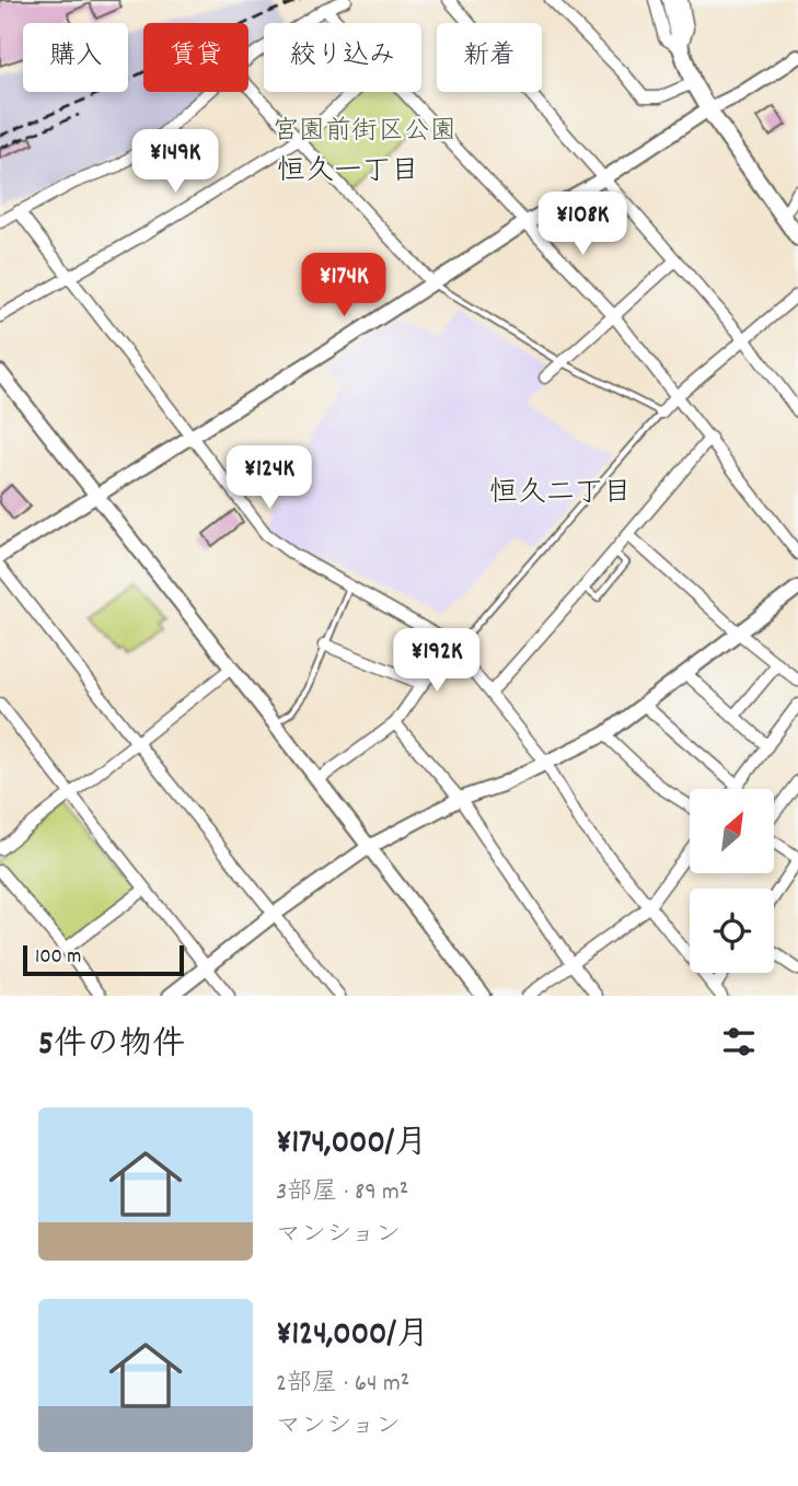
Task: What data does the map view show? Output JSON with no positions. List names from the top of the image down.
{
  "districts": ["恒久一丁目", "恒久二丁目"],
  "parks": ["宮園前街区公園"],
  "scale_bar": "100 m",
  "north": "top right",
  "page": {
    "chip": [
      "購入",
      "賃貸",
      "絞り込み",
      "新着"
    ],
    "price": [
      "¥149K",
      "¥108K",
      "¥174K",
      "¥124K",
      "¥192K"
    ],
    "scale": "100 m",
    "heading": "5件の物件",
    "list": [
      {
        "name": "¥174,000/月",
        "note": "3部屋 · 89 m² · マンション"
      },
      {
        "name": "¥124,000/月",
        "note": "2部屋 · 64 m² · マンション"
      }
    ]
  }
}
